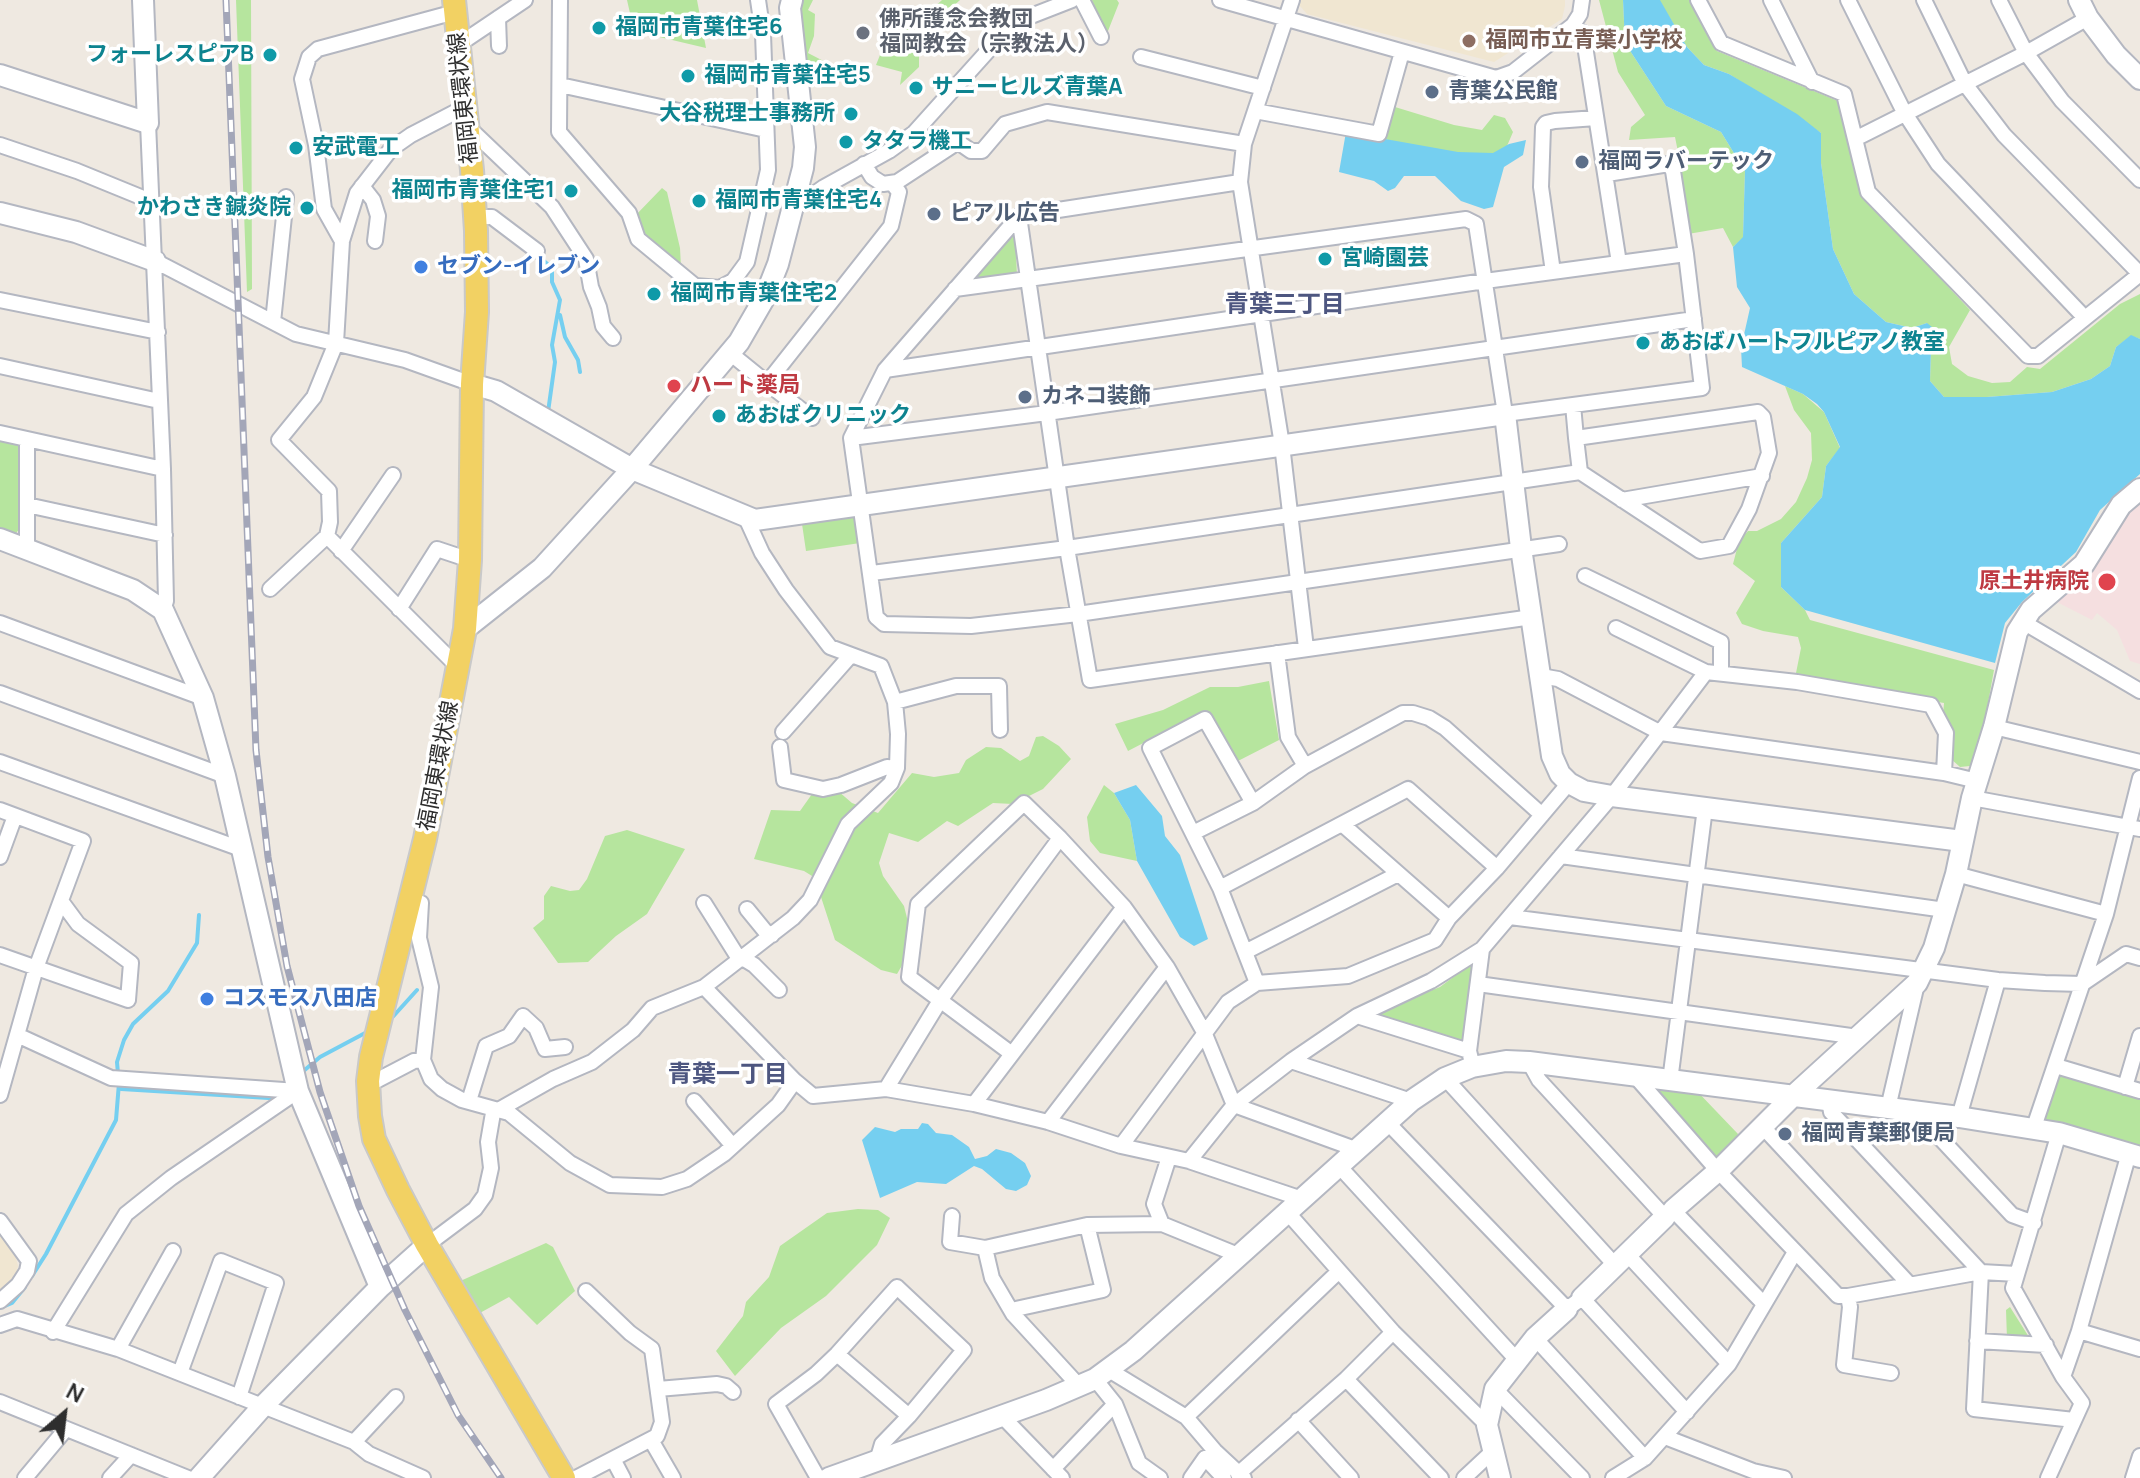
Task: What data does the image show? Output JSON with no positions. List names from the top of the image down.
{
  "streets": {
    "main road": ["福岡東環状線"]
  },
  "districts": ["青葉三丁目", "青葉一丁目"],
  "places": [
    "福岡市青葉住宅6",
    "佛所護念会教団 福岡教会（宗教法人）",
    "福岡市立青葉小学校",
    "フォーレスピアB",
    "福岡市青葉住宅5",
    "サニーヒルズ青葉A",
    "青葉公民館",
    "大谷税理士事務所",
    "タタラ機工",
    "安武電工",
    "福岡ラバーテック",
    "福岡市青葉住宅1",
    "福岡市青葉住宅4",
    "かわさき鍼炎院",
    "ピアル広告",
    "宮崎園芸",
    "セブン-イレブン",
    "福岡市青葉住宅2",
    "あおばハートフルピアノ教室",
    "ハート薬局",
    "カネコ装飾",
    "あおばクリニック",
    "原土井病院",
    "コスモス八田店",
    "福岡青葉郵便局"
  ],
  "north": "top right"
}
